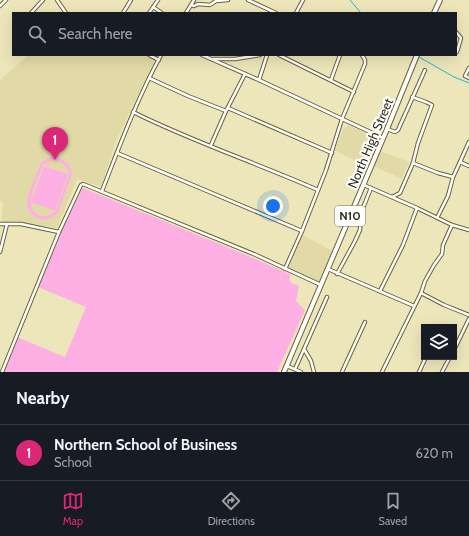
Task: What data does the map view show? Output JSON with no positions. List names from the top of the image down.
{
  "streets": {
    "highway": ["North High Street", "N10"]
  },
  "page": {
    "search": "Search here",
    "pins": "1",
    "heading": "Nearby",
    "list": [
      {
        "mark": "1",
        "name": "Northern School of Business",
        "note": "School",
        "value": "620 m"
      }
    ],
    "nav": ["Map", "Directions", "Saved"]
  }
}
